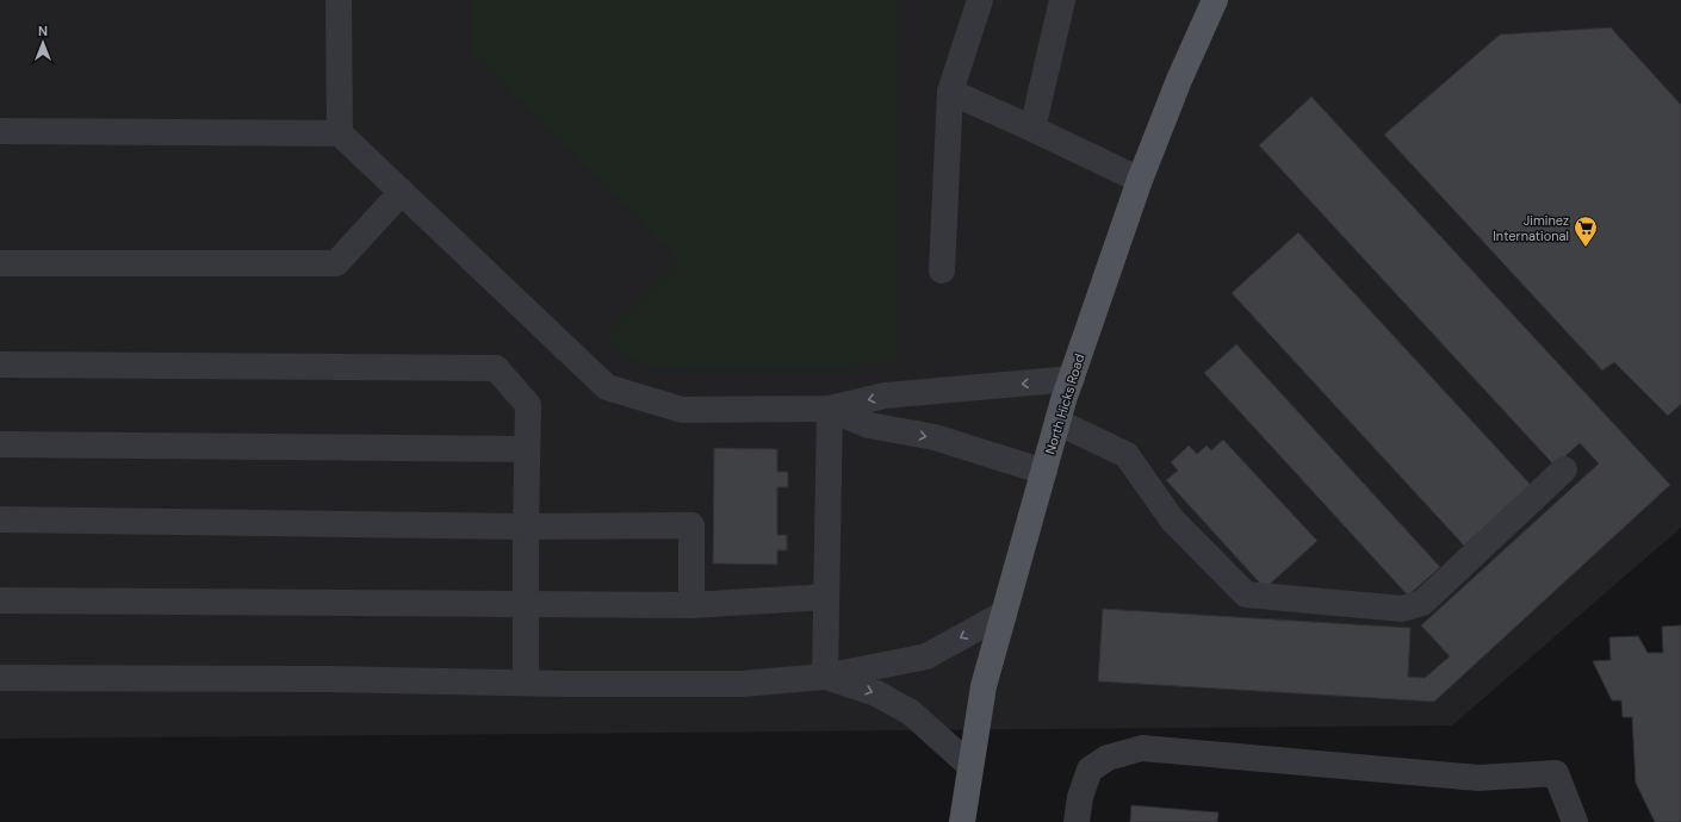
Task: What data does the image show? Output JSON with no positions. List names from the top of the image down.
{
  "streets": {
    "main road": ["North Hicks Road"]
  },
  "places": {
    "supermarket": ["Jiminez International"]
  },
  "north": "top"
}
